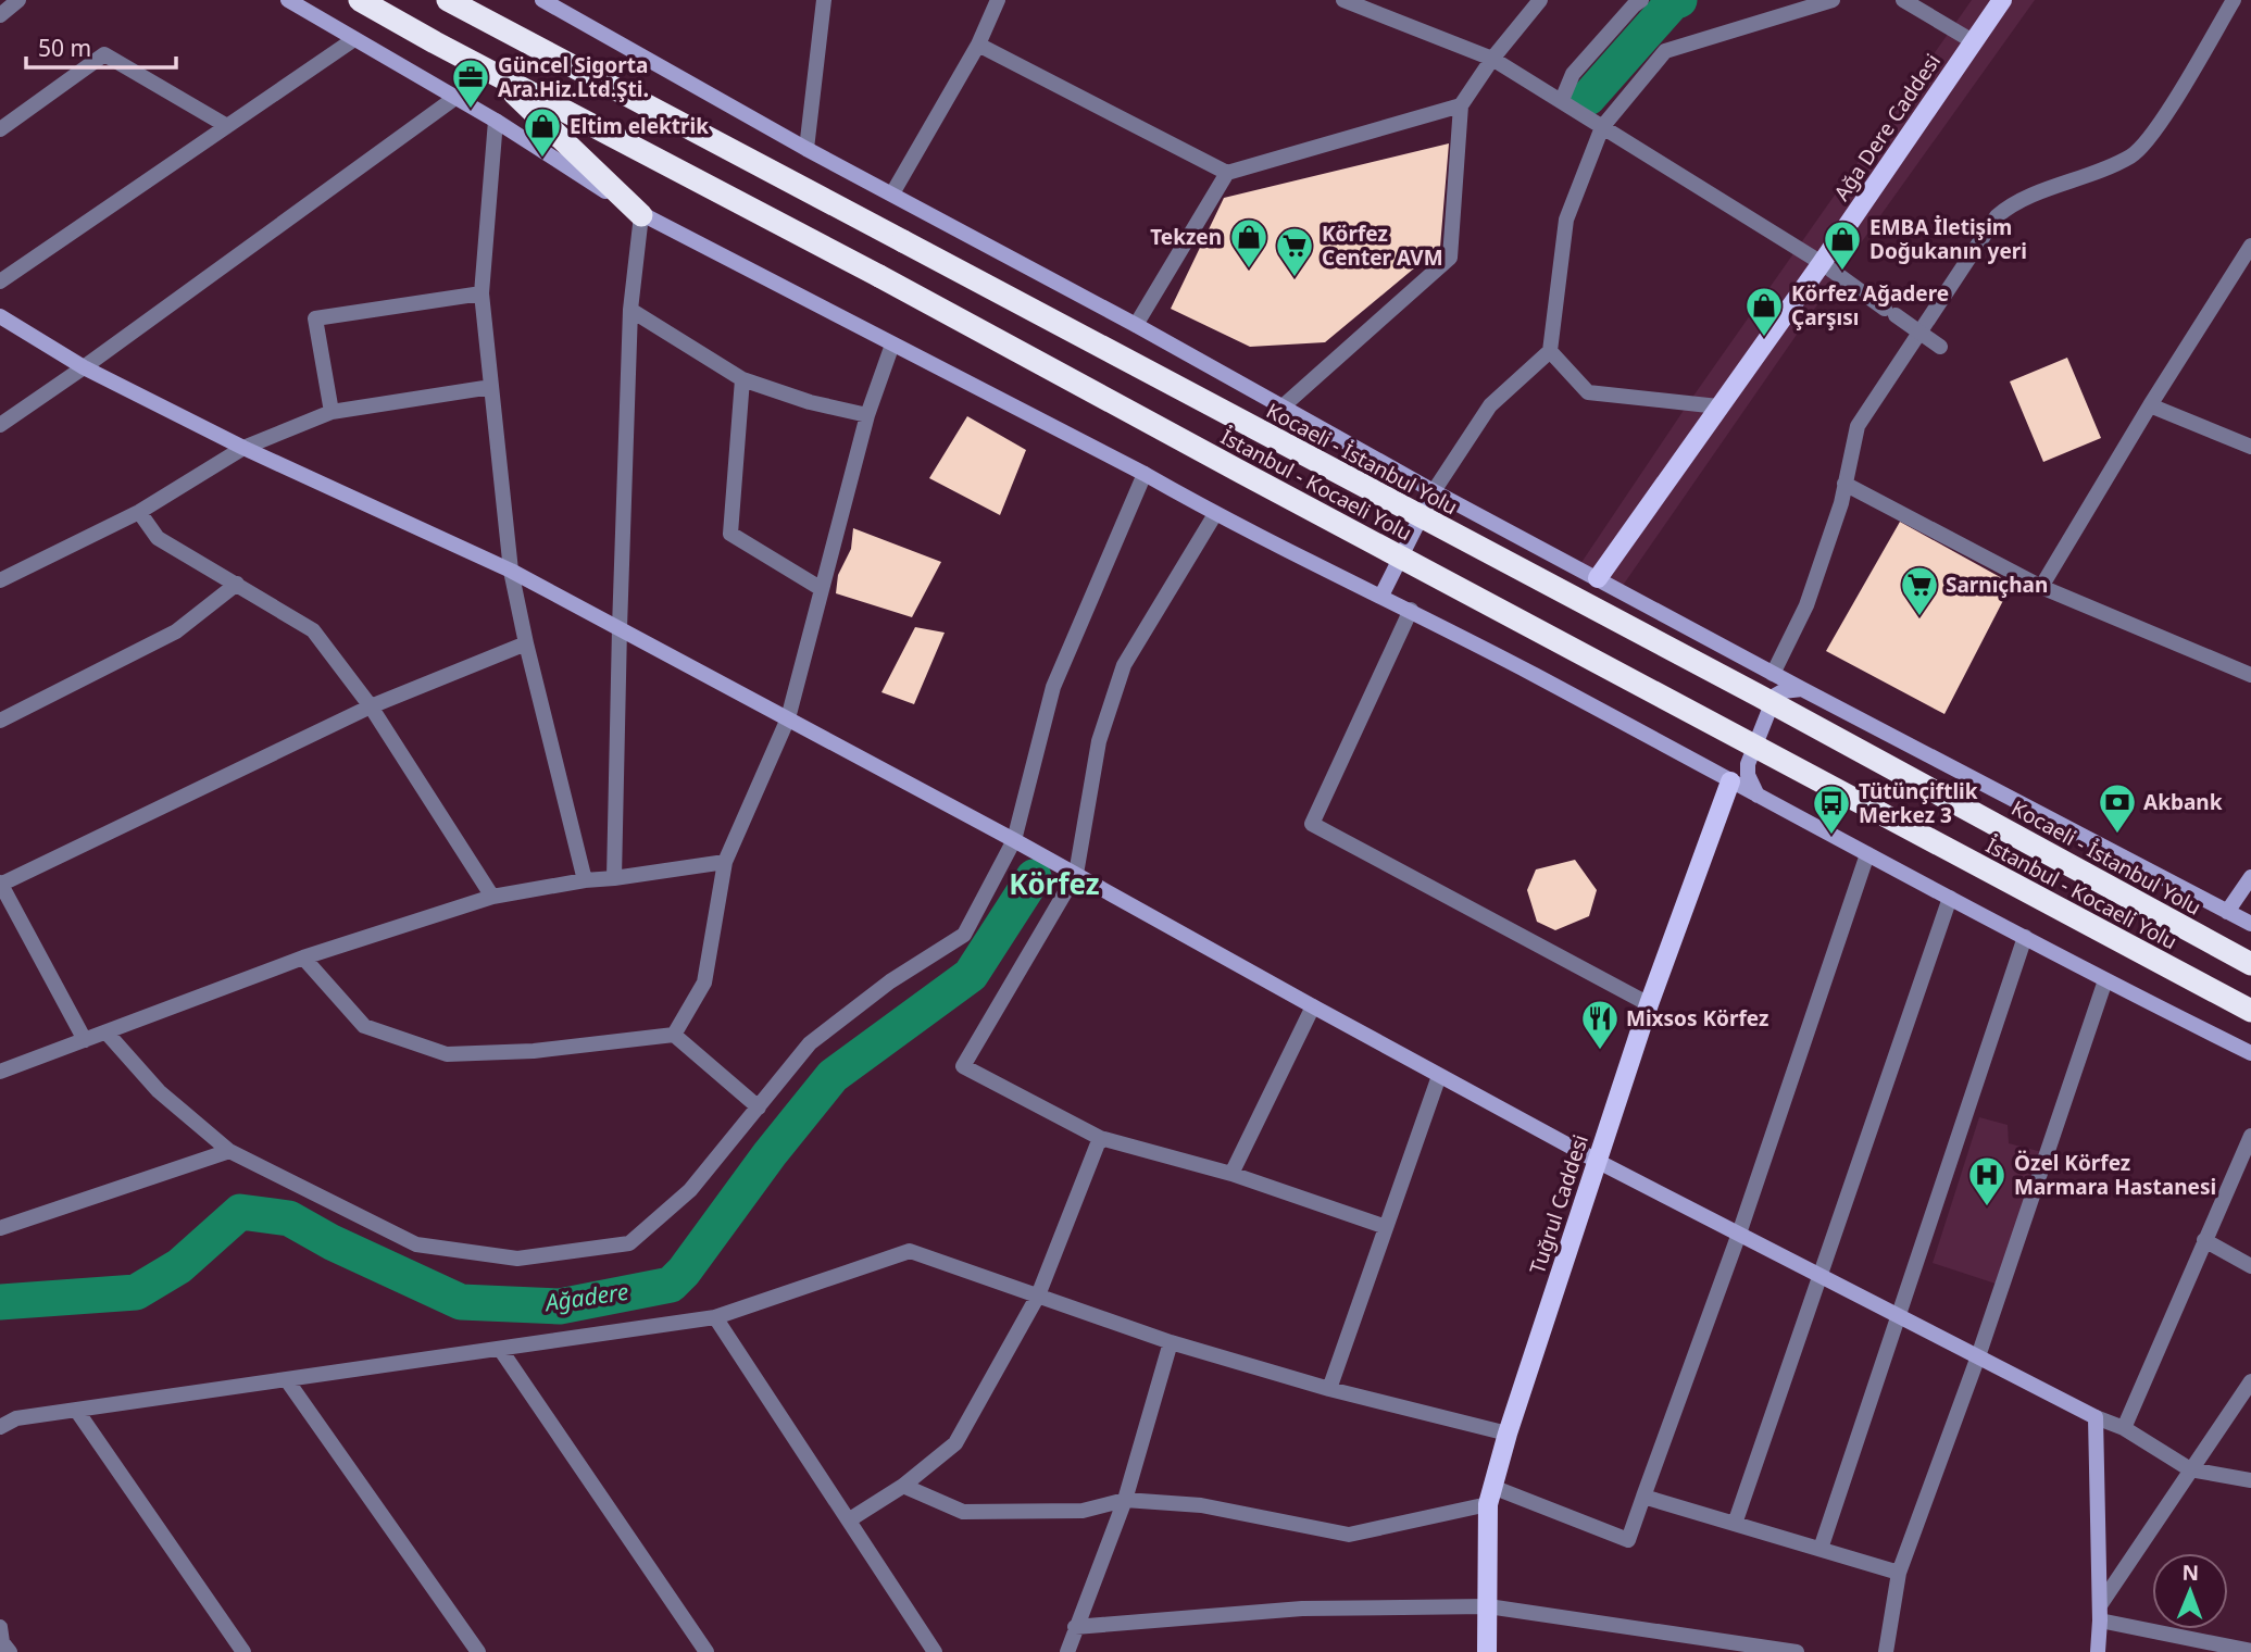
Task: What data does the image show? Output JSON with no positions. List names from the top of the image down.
{
  "streets": {
    "highway": ["Kocaeli - İstanbul Yolu", "İstanbul - Kocaeli Yolu"],
    "main road": ["Ağa Dere Caddesi", "Tuğrul Caddesi"]
  },
  "districts": ["Körfez"],
  "water": ["Ağadere"],
  "places": {
    "office": ["Güncel Sigorta Ara.Hiz.Ltd.Şti."],
    "shop": [
      "Eltim elektrik",
      "Tekzen",
      "EMBA İletişim Doğukanın yeri",
      "Körfez Ağadere Çarşısı"
    ],
    "supermarket": ["Körfez Center AVM", "Sarnıçhan"],
    "bank": ["Akbank"],
    "bus stop": ["Tütünçiftlik Merkez 3"],
    "restaurant": ["Mixsos Körfez"],
    "hospital": ["Özel Körfez Marmara Hastanesi"]
  },
  "scale_bar": "50 m",
  "north": "top"
}
